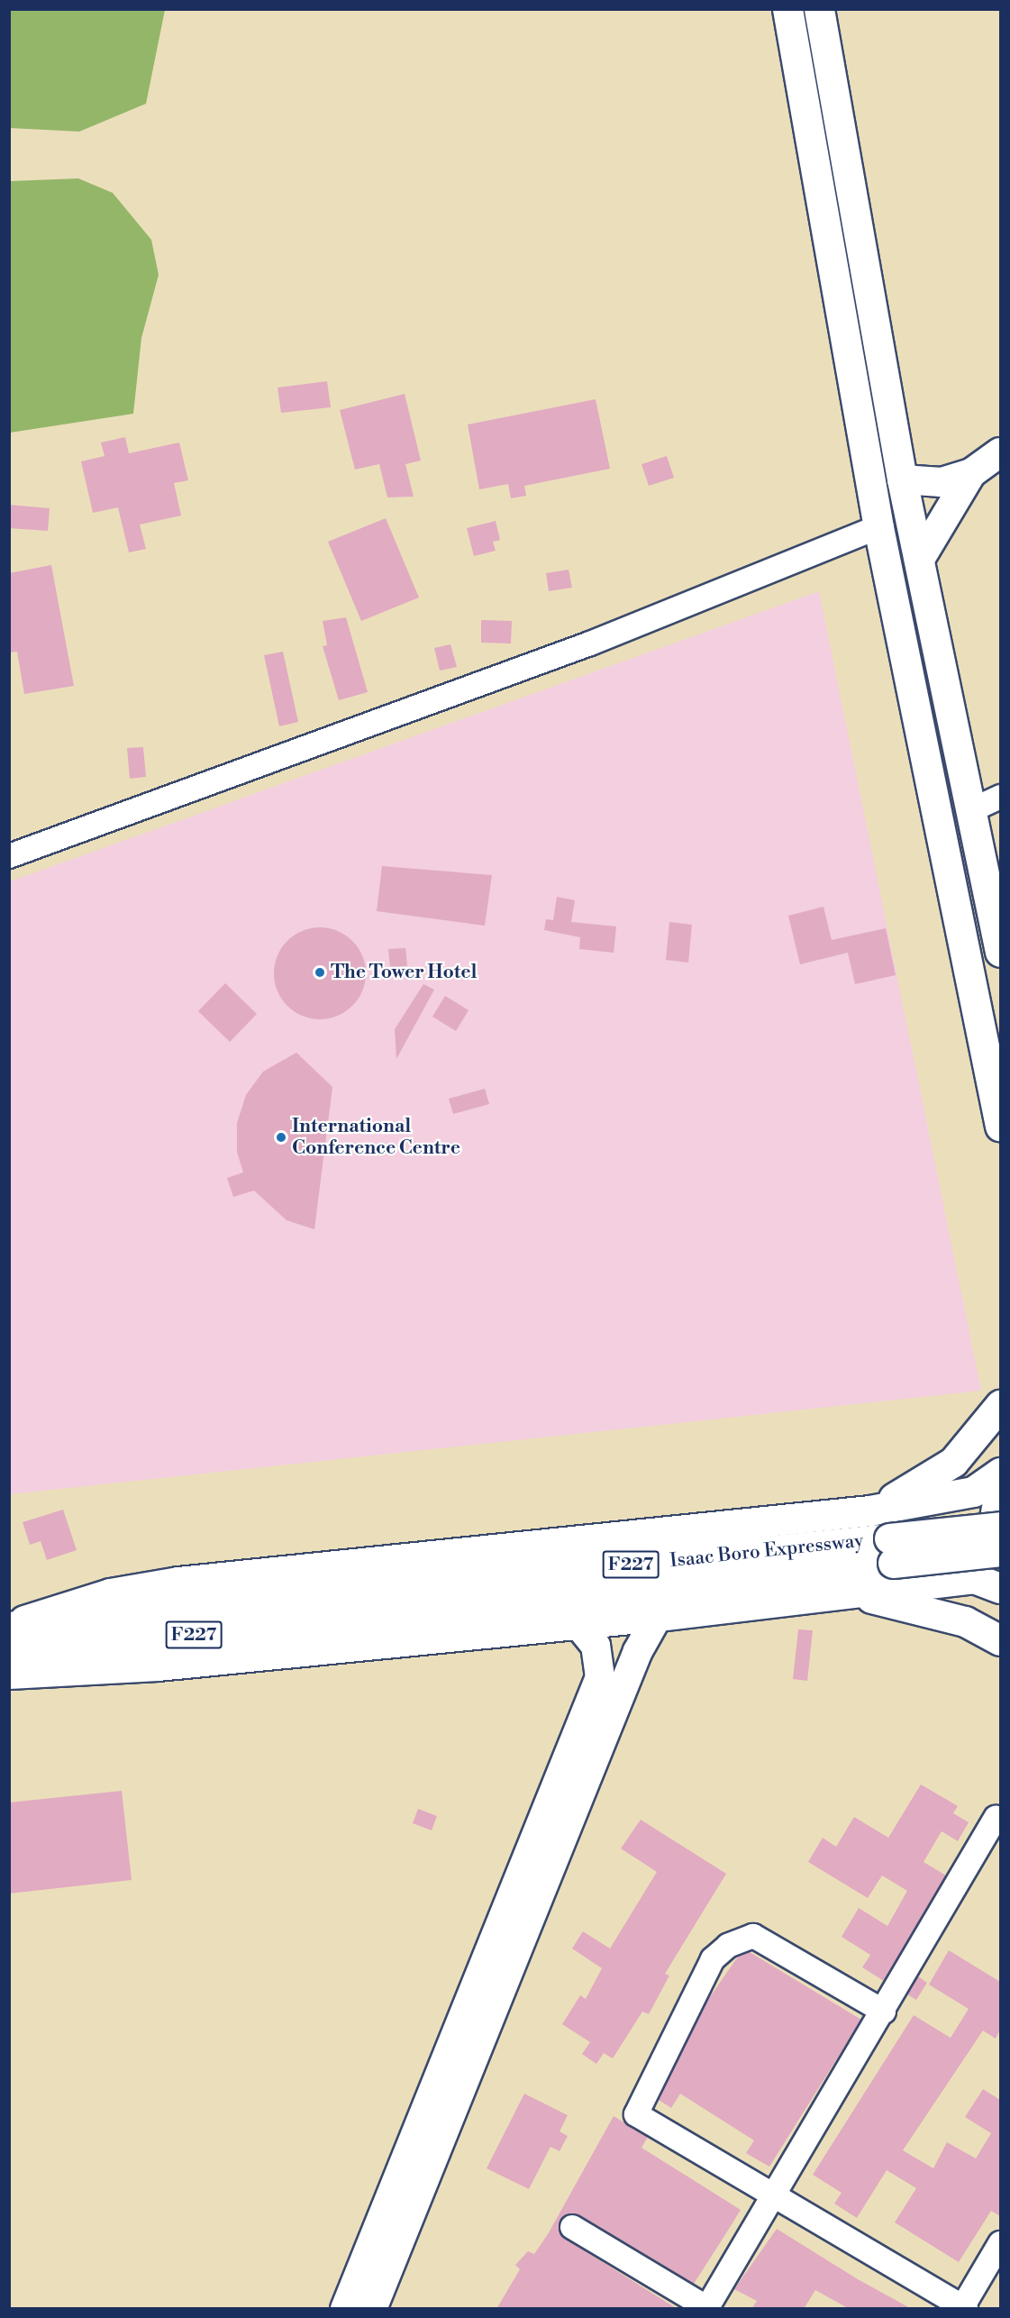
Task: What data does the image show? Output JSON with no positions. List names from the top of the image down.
{
  "streets": {
    "main road": ["Isaac Boro Expressway", "F227"]
  },
  "crossings": [
    ["Isaac Boro Expressway", "F227"]
  ],
  "places": ["The Tower Hotel", "International Conference Centre"]
}
